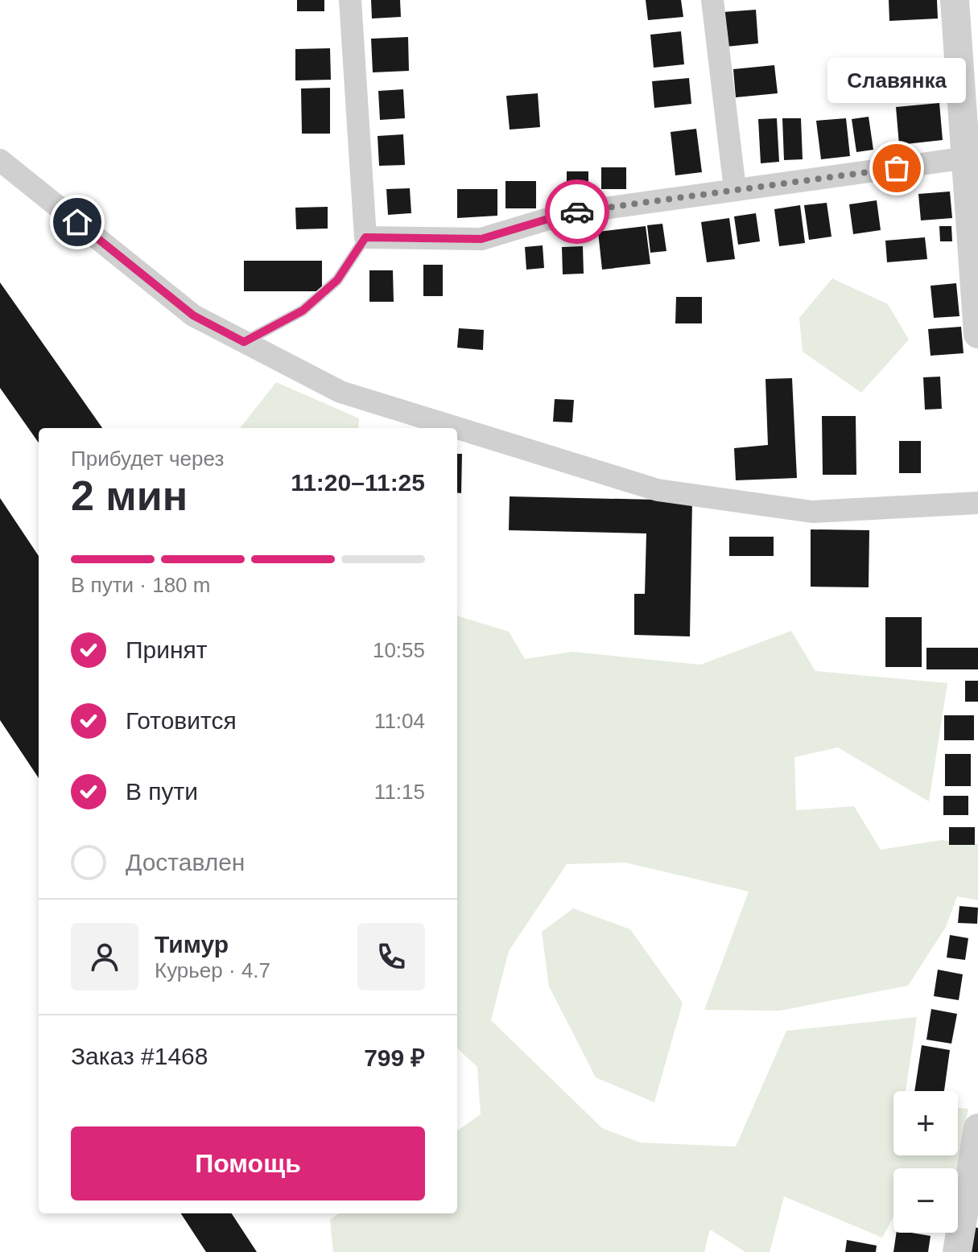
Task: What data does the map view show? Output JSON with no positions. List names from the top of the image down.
{
  "places": ["Славянка"],
  "page": {
    "bubble": "Славянка",
    "heading": ["2 мин", "Прибудет через", "11:20–11:25"],
    "panel": [
      "Тимур",
      "Курьер · 4.7",
      "Заказ #1468",
      "799 ₽"
    ],
    "bar": "В пути · 180 m",
    "list": [
      ["Принят", "10:55"],
      ["Готовится", "11:04"],
      ["В пути", "11:15"],
      "Доставлен"
    ],
    "map_buttons": ["+", "−"],
    "buttons": "Помощь"
  }
}
